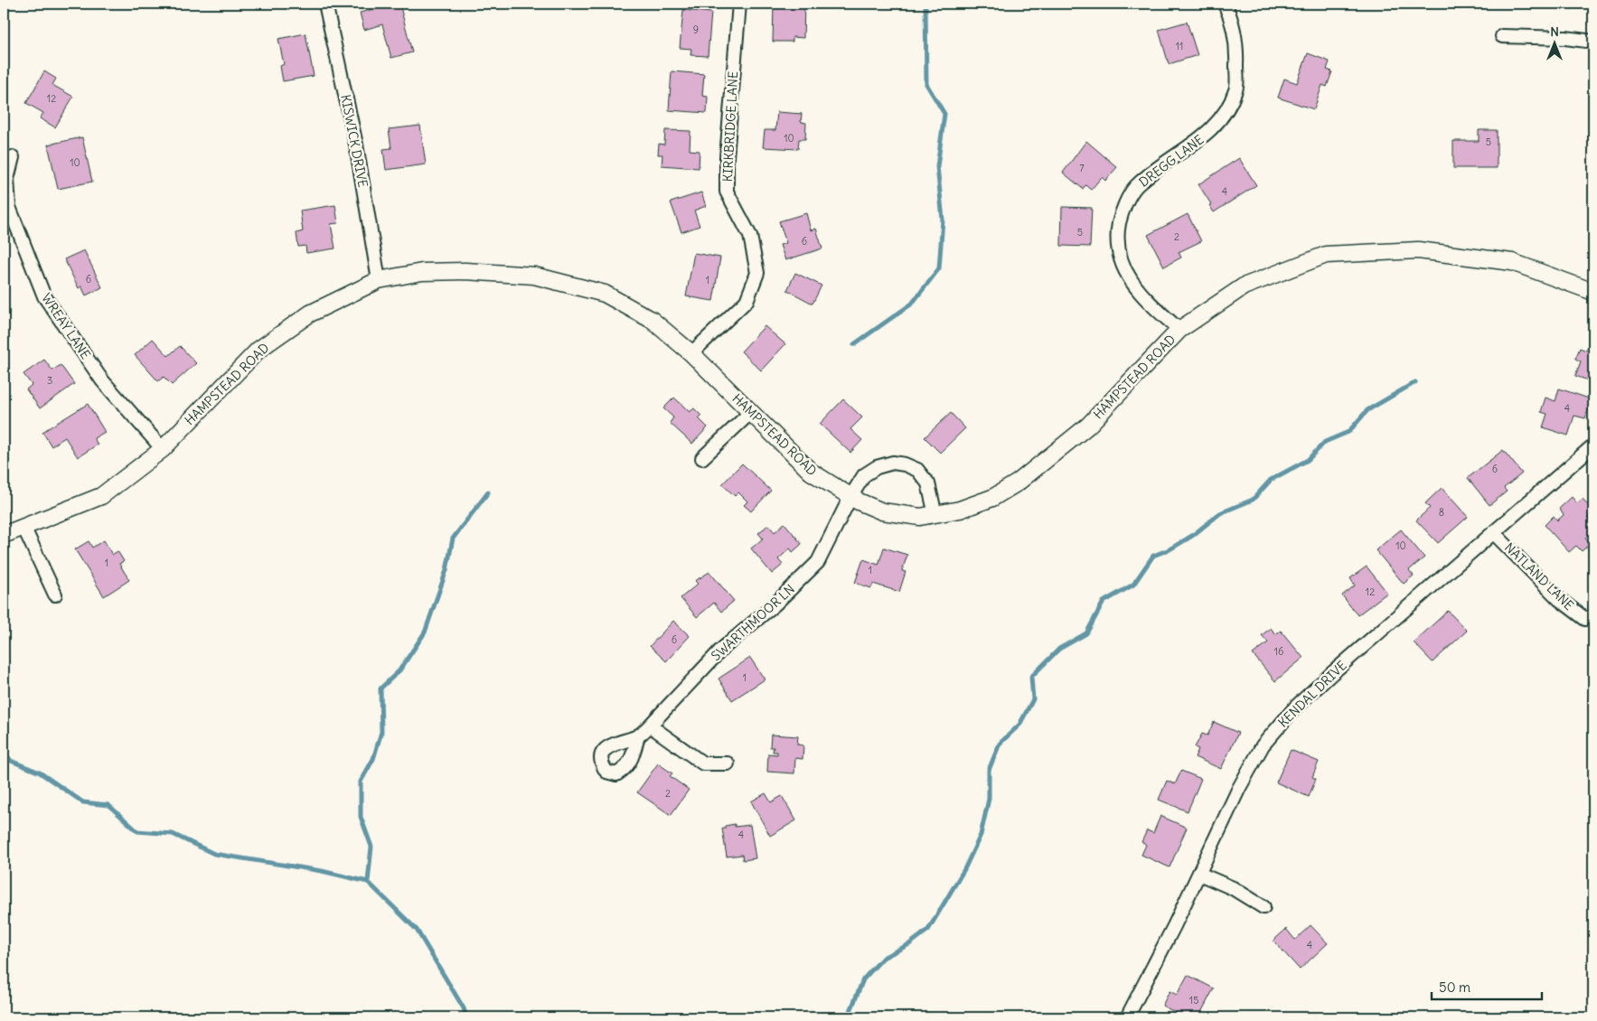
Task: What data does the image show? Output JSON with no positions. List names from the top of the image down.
{
  "streets": {
    "street": [
      "KIRKBRIDGE LANE",
      "KISWICK DRIVE",
      "DREGG LANE",
      "WREAY LANE",
      "HAMPSTEAD ROAD",
      "NATLAND LANE",
      "SWARTHMOOR LN",
      "KENDAL DRIVE"
    ]
  },
  "crossings": [
    ["KIRKBRIDGE LANE", "HAMPSTEAD ROAD"],
    ["KISWICK DRIVE", "HAMPSTEAD ROAD"],
    ["DREGG LANE", "HAMPSTEAD ROAD"],
    ["WREAY LANE", "HAMPSTEAD ROAD"],
    ["HAMPSTEAD ROAD", "SWARTHMOOR LN"],
    ["NATLAND LANE", "KENDAL DRIVE"]
  ],
  "house_numbers": [
    "9",
    "11",
    "12",
    "10",
    "5",
    "10",
    "7",
    "4",
    "5",
    "2",
    "6",
    "6",
    "1",
    "3",
    "4",
    "6",
    "8",
    "10",
    "1",
    "1",
    "12",
    "6",
    "16",
    "1",
    "2",
    "4",
    "4",
    "15"
  ],
  "scale_bar": "50 m",
  "north": "top"
}
